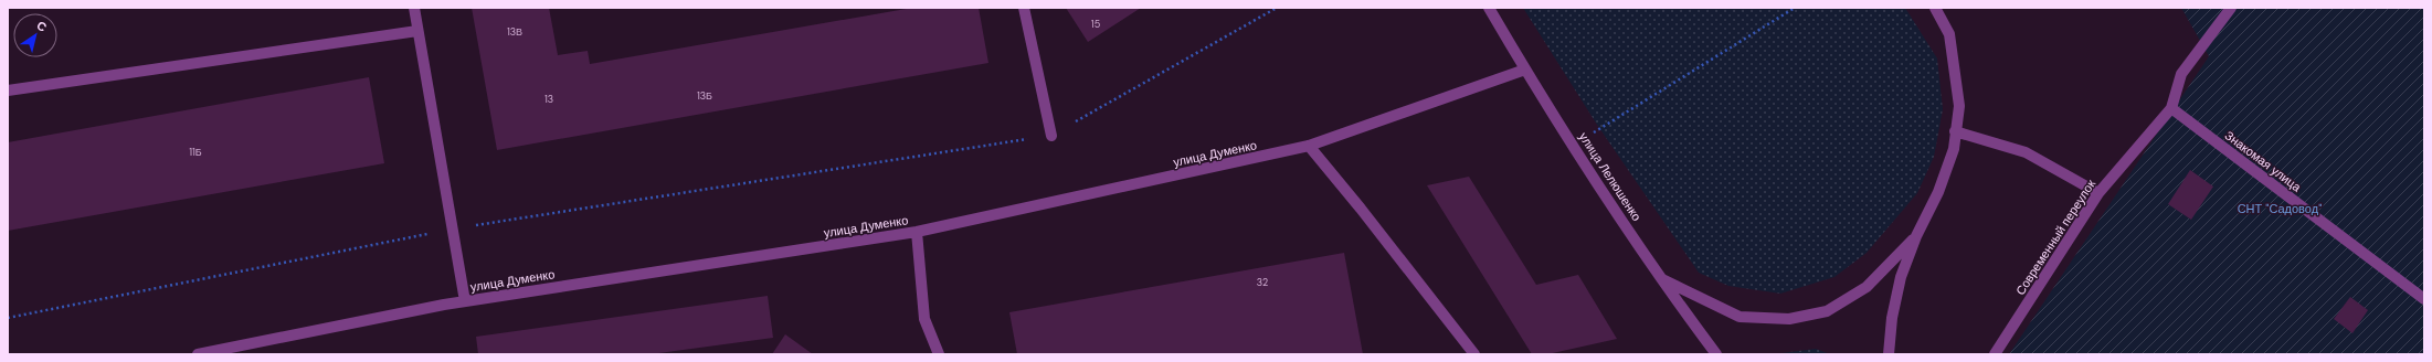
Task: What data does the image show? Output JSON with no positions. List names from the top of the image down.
{
  "streets": {
    "street": [
      "улица Думенко",
      "Знакомая улица",
      "улица Лелюшенко",
      "Современный переулок"
    ]
  },
  "crossings": [
    ["улица Думенко", "улица Лелюшенко"],
    ["Знакомая улица", "Современный переулок"]
  ],
  "parks": ["СНТ \"Садовод\""],
  "house_numbers": [
    "15",
    "13В",
    "13Б",
    "13",
    "11Б",
    "32"
  ],
  "north": "top right"
}
